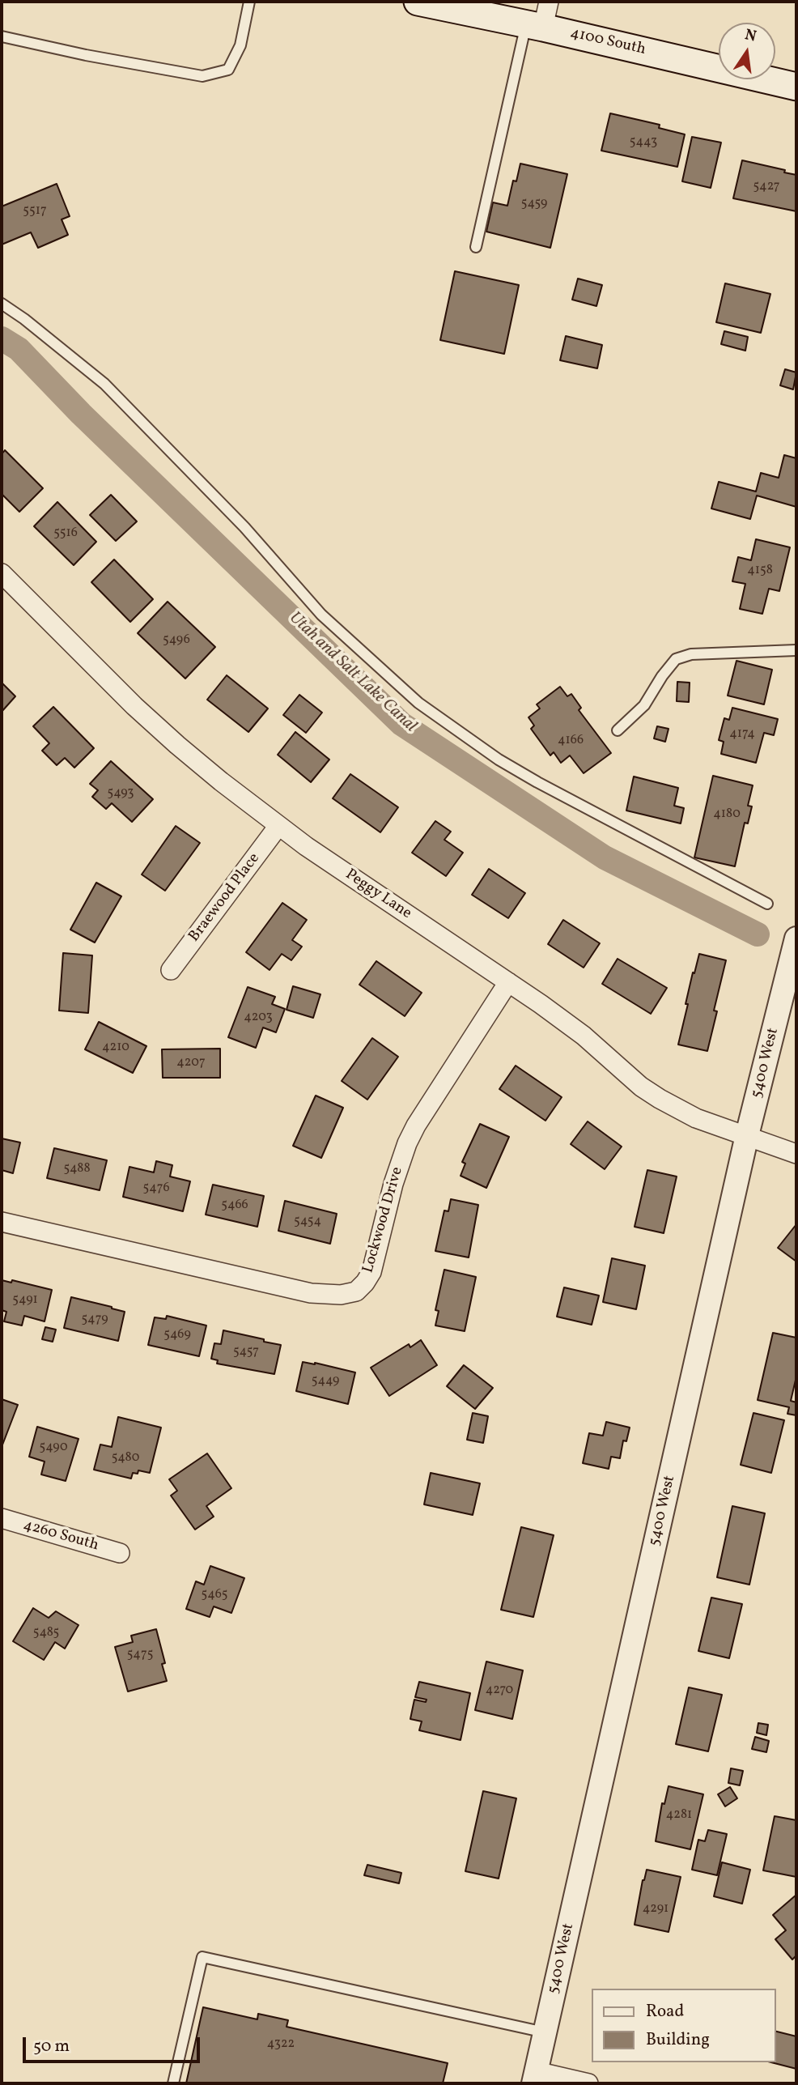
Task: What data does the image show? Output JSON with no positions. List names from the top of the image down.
{
  "streets": {
    "main road": ["4100 South"],
    "street": [
      "Peggy Lane",
      "Braewood Place",
      "5400 West",
      "Lockwood Drive",
      "4260 South"
    ]
  },
  "crossings": [
    ["Peggy Lane", "Braewood Place"],
    ["Peggy Lane", "5400 West"],
    ["Peggy Lane", "Lockwood Drive"]
  ],
  "water": ["Utah and Salt Lake Canal"],
  "house_numbers": [
    "5443",
    "5427",
    "5459",
    "5517",
    "5516",
    "4158",
    "5496",
    "4174",
    "4166",
    "5493",
    "4180",
    "4203",
    "4210",
    "4207",
    "5488",
    "5476",
    "5466",
    "5454",
    "5491",
    "5479",
    "5469",
    "5457",
    "5449",
    "5490",
    "5480",
    "5465",
    "5485",
    "5475",
    "4270",
    "4281",
    "4291",
    "4322"
  ],
  "legend": ["Road", "Building"],
  "scale_bar": "50 m",
  "north": "top"
}
